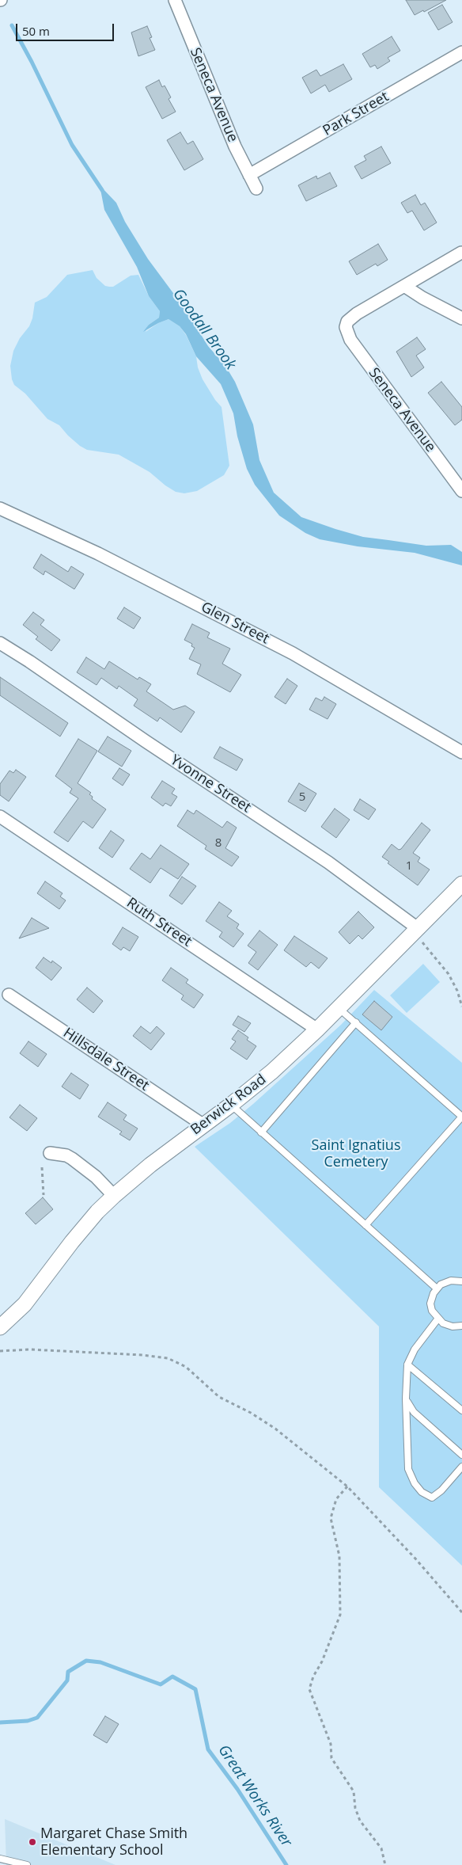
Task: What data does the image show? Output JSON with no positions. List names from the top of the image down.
{
  "streets": {
    "street": [
      "Seneca Avenue",
      "Park Street",
      "Glen Street",
      "Yvonne Street",
      "Ruth Street",
      "Hillsdale Street",
      "Berwick Road"
    ]
  },
  "crossings": [
    ["Seneca Avenue", "Park Street"],
    ["Yvonne Street", "Berwick Road"],
    ["Ruth Street", "Berwick Road"],
    ["Hillsdale Street", "Berwick Road"]
  ],
  "water": ["Goodall Brook", "Great Works River"],
  "parks": ["Saint Ignatius Cemetery"],
  "places": ["Margaret Chase Smith Elementary School"],
  "house_numbers": ["5", "8", "1"],
  "scale_bar": "50 m"
}
